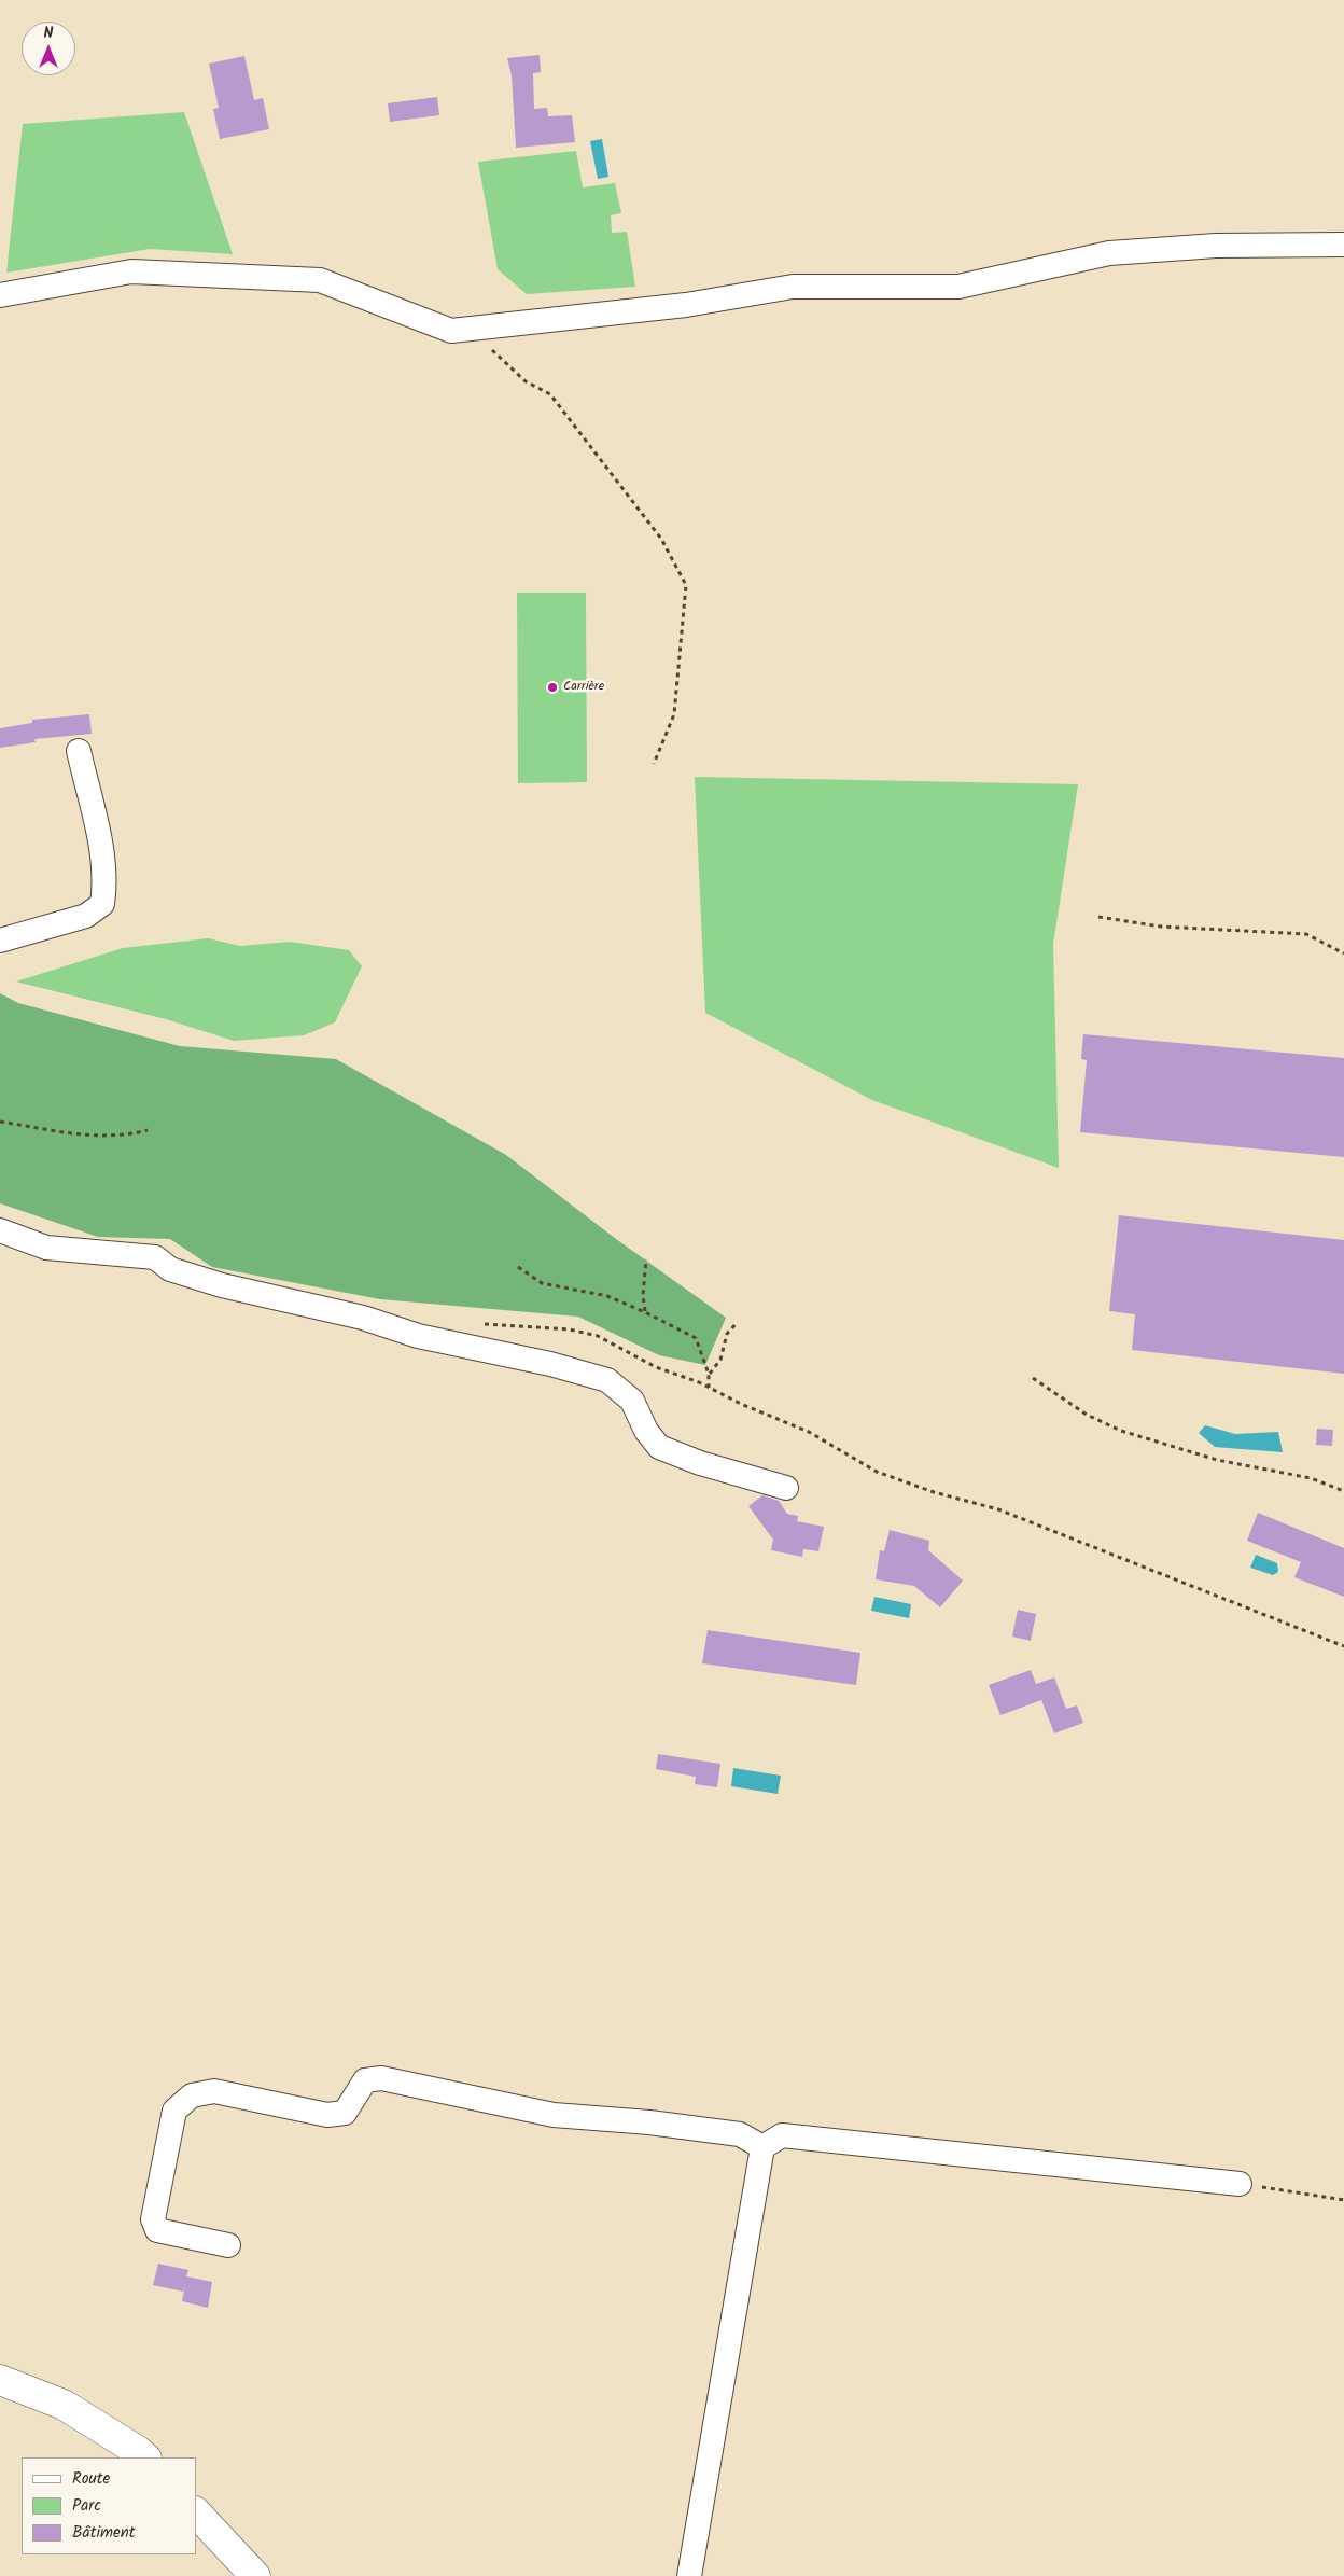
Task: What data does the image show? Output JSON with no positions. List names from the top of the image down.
{
  "places": ["Carrière"],
  "legend": ["Route", "Parc", "Bâtiment"],
  "north": "top"
}
